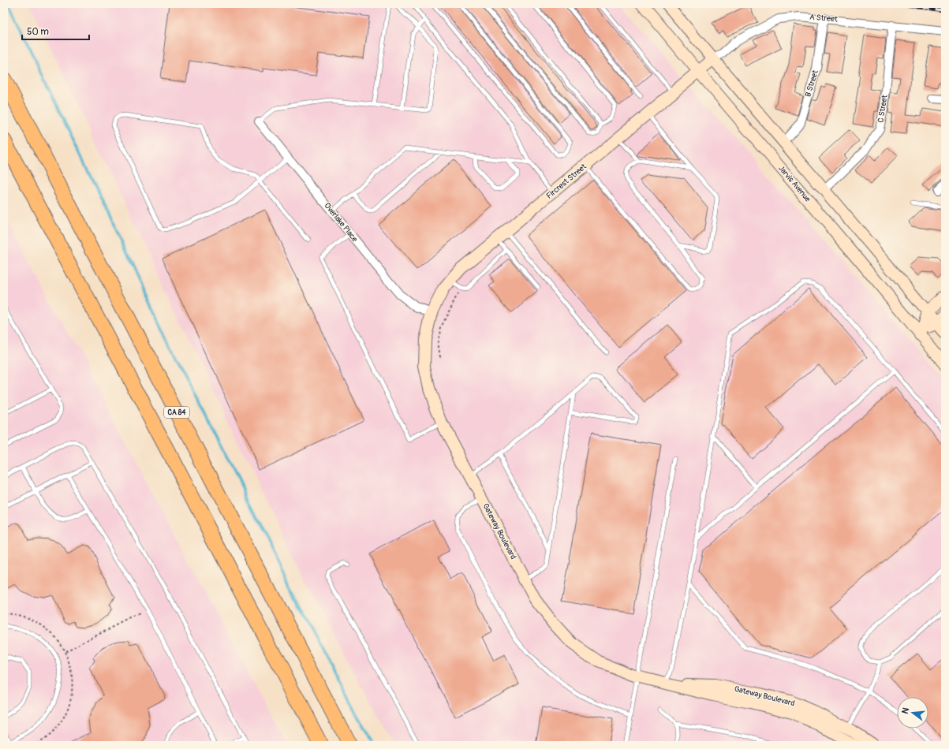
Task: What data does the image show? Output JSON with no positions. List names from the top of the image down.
{
  "streets": {
    "highway": ["CA 84"],
    "street": [
      "A Street",
      "B Street",
      "C Street",
      "Fircrest Street",
      "Jarvis Avenue",
      "Overlake Place",
      "Gateway Boulevard"
    ]
  },
  "crossings": [
    ["A Street", "B Street"],
    ["A Street", "C Street"],
    ["A Street", "Fircrest Street"],
    ["Fircrest Street", "Jarvis Avenue"],
    ["Fircrest Street", "Overlake Place"],
    ["Fircrest Street", "Gateway Boulevard"],
    ["Overlake Place", "Gateway Boulevard"]
  ],
  "scale_bar": "50 m",
  "north": "left"
}
